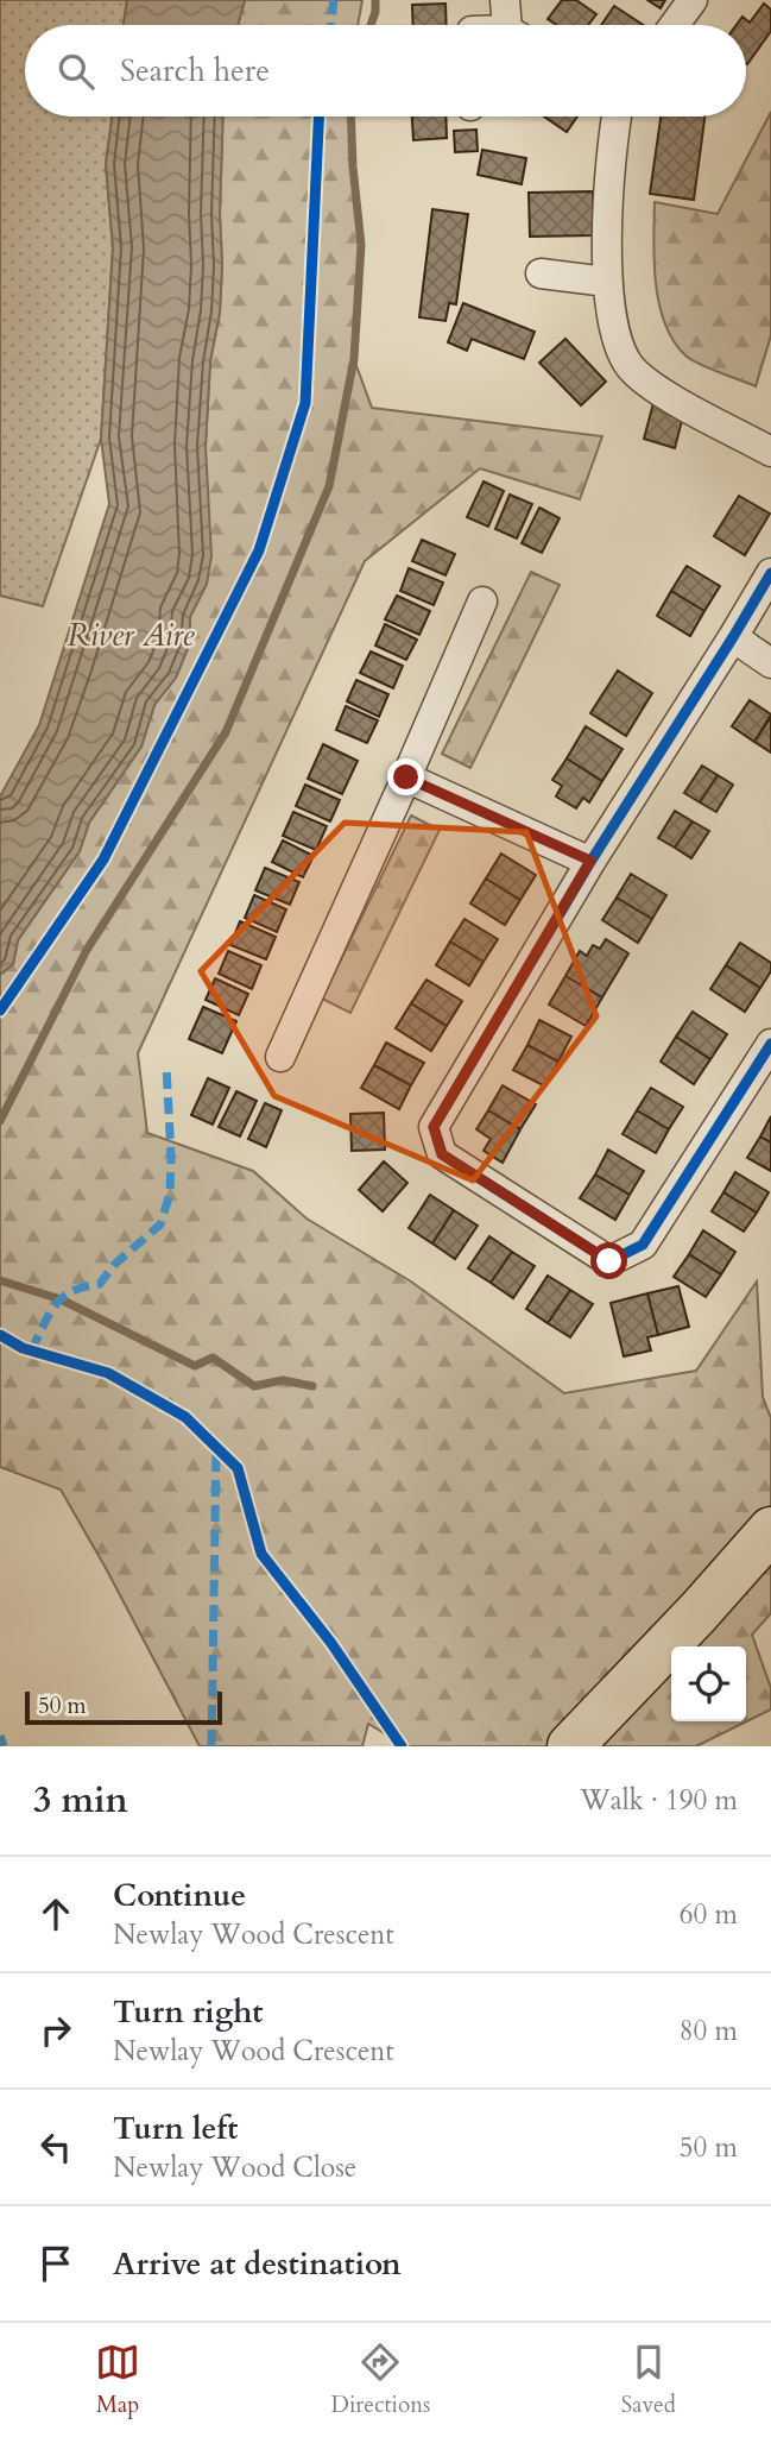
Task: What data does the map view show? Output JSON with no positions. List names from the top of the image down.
{
  "water": ["River Aire"],
  "scale_bar": "50 m",
  "page": {
    "search": "Search here",
    "scale": "50 m",
    "heading": ["3 min", "Walk · 190 m"],
    "list": [
      ["Continue", "Newlay Wood Crescent", "60 m"],
      ["Turn right", "Newlay Wood Crescent", "80 m"],
      ["Turn left", "Newlay Wood Close", "50 m"],
      "Arrive at destination"
    ],
    "nav": ["Map", "Directions", "Saved"]
  }
}
